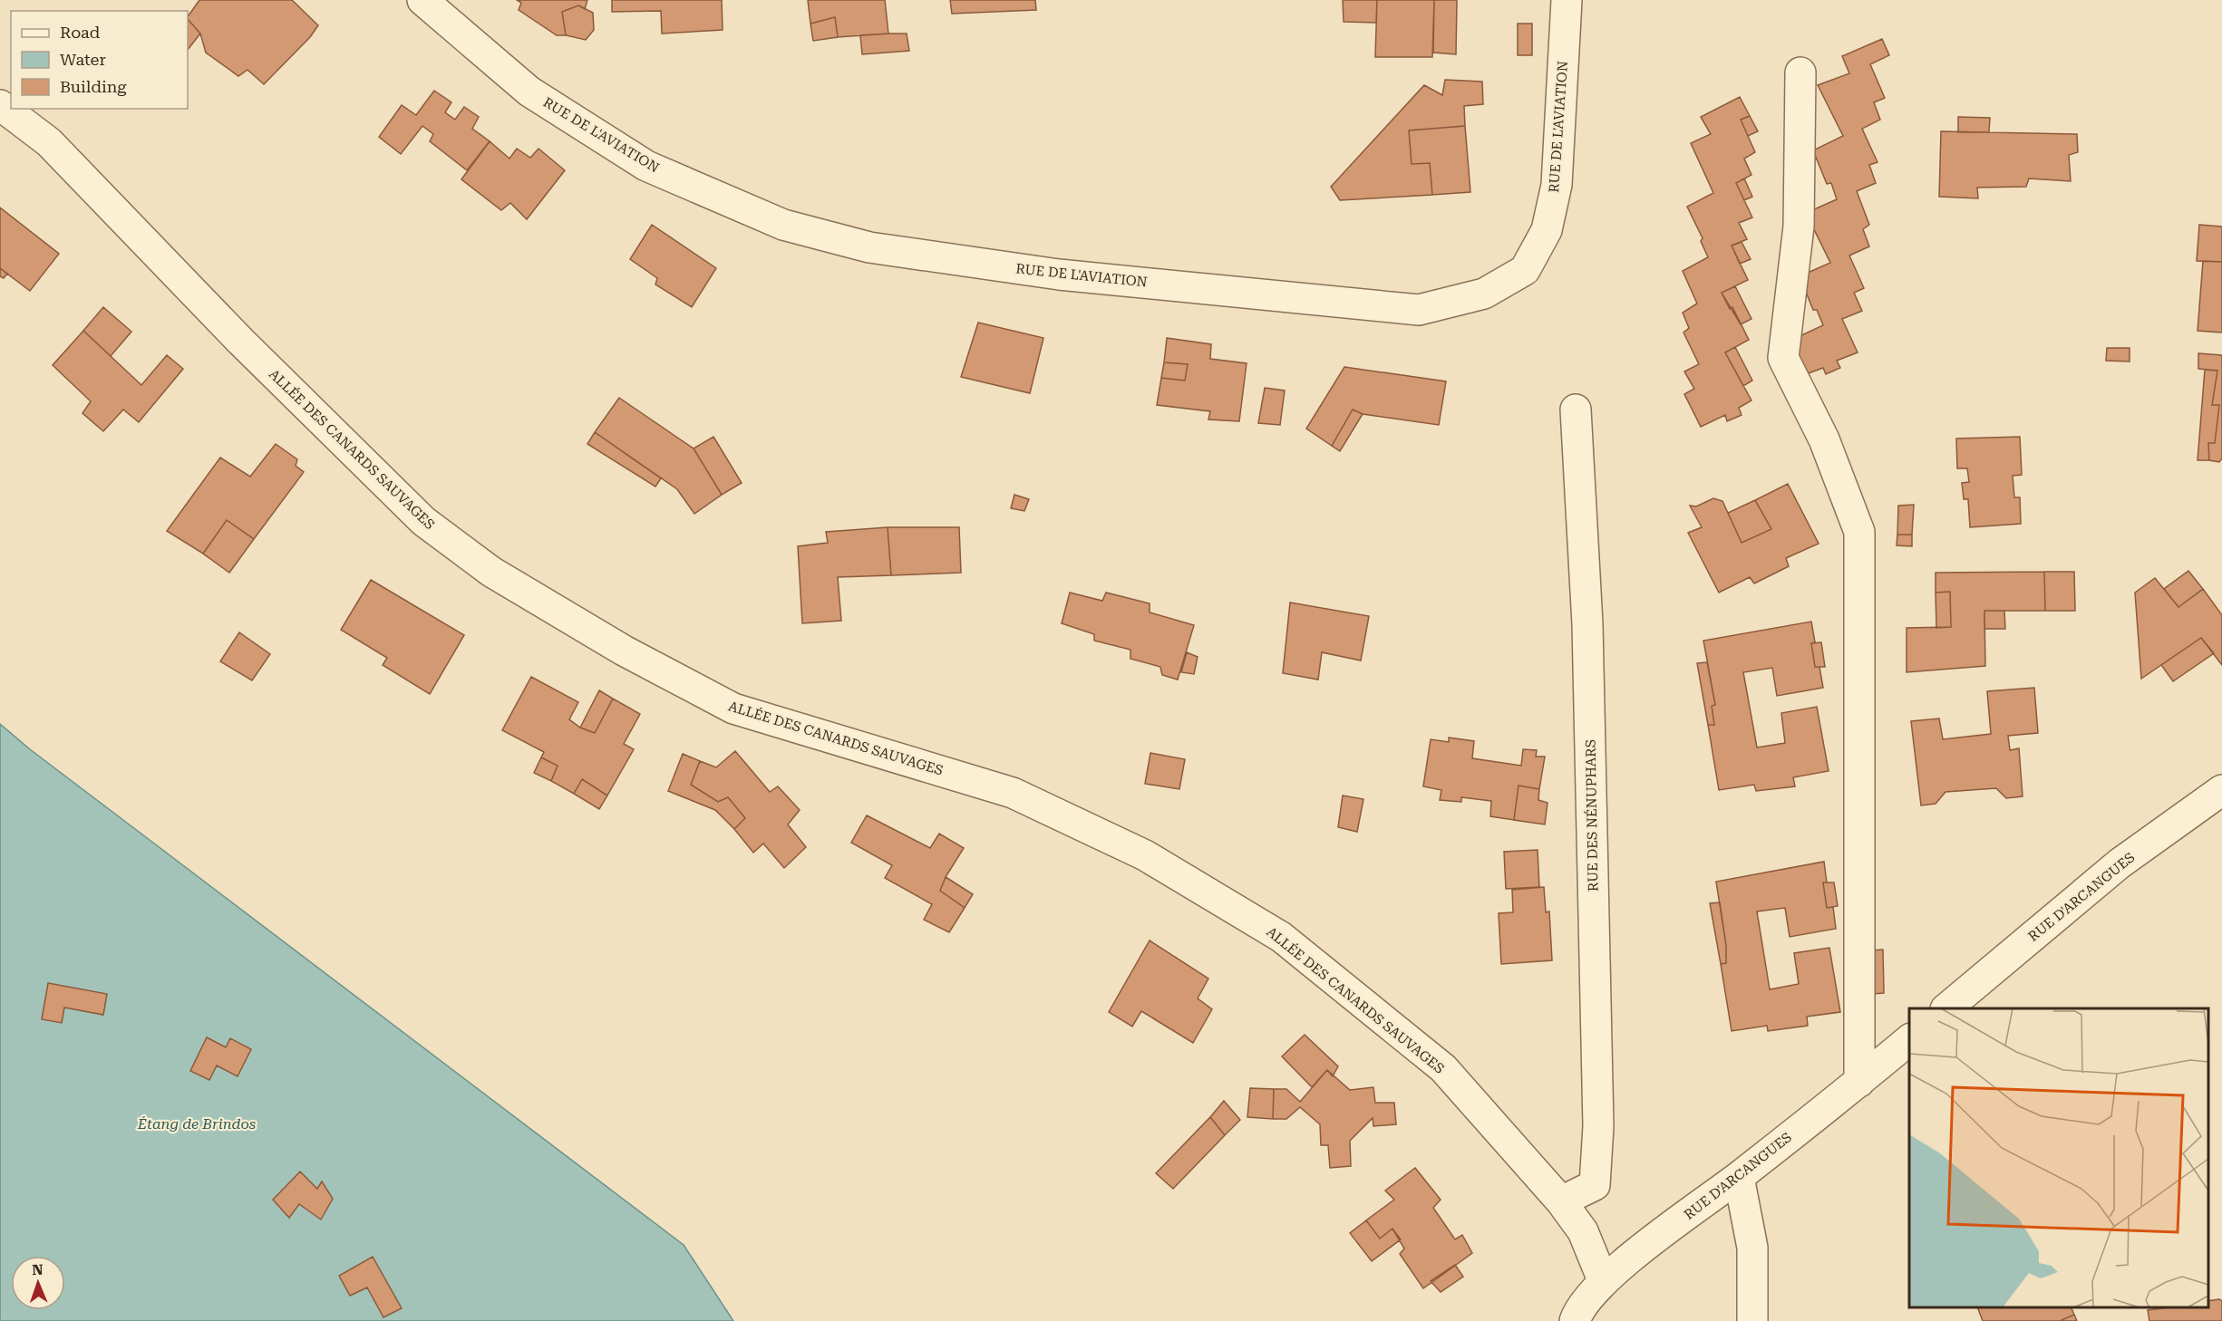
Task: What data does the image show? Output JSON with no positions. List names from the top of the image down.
{
  "streets": {
    "street": [
      "RUE DE L'AVIATION",
      "ALLÉE DES CANARDS SAUVAGES",
      "RUE DES NÉNUPHARS",
      "RUE D'ARCANGUES"
    ]
  },
  "crossings": [
    ["ALLÉE DES CANARDS SAUVAGES", "RUE DES NÉNUPHARS"],
    ["ALLÉE DES CANARDS SAUVAGES", "RUE D'ARCANGUES"]
  ],
  "water": ["Étang de Brindos"],
  "legend": ["Road", "Water", "Building"],
  "north": "top"
}
